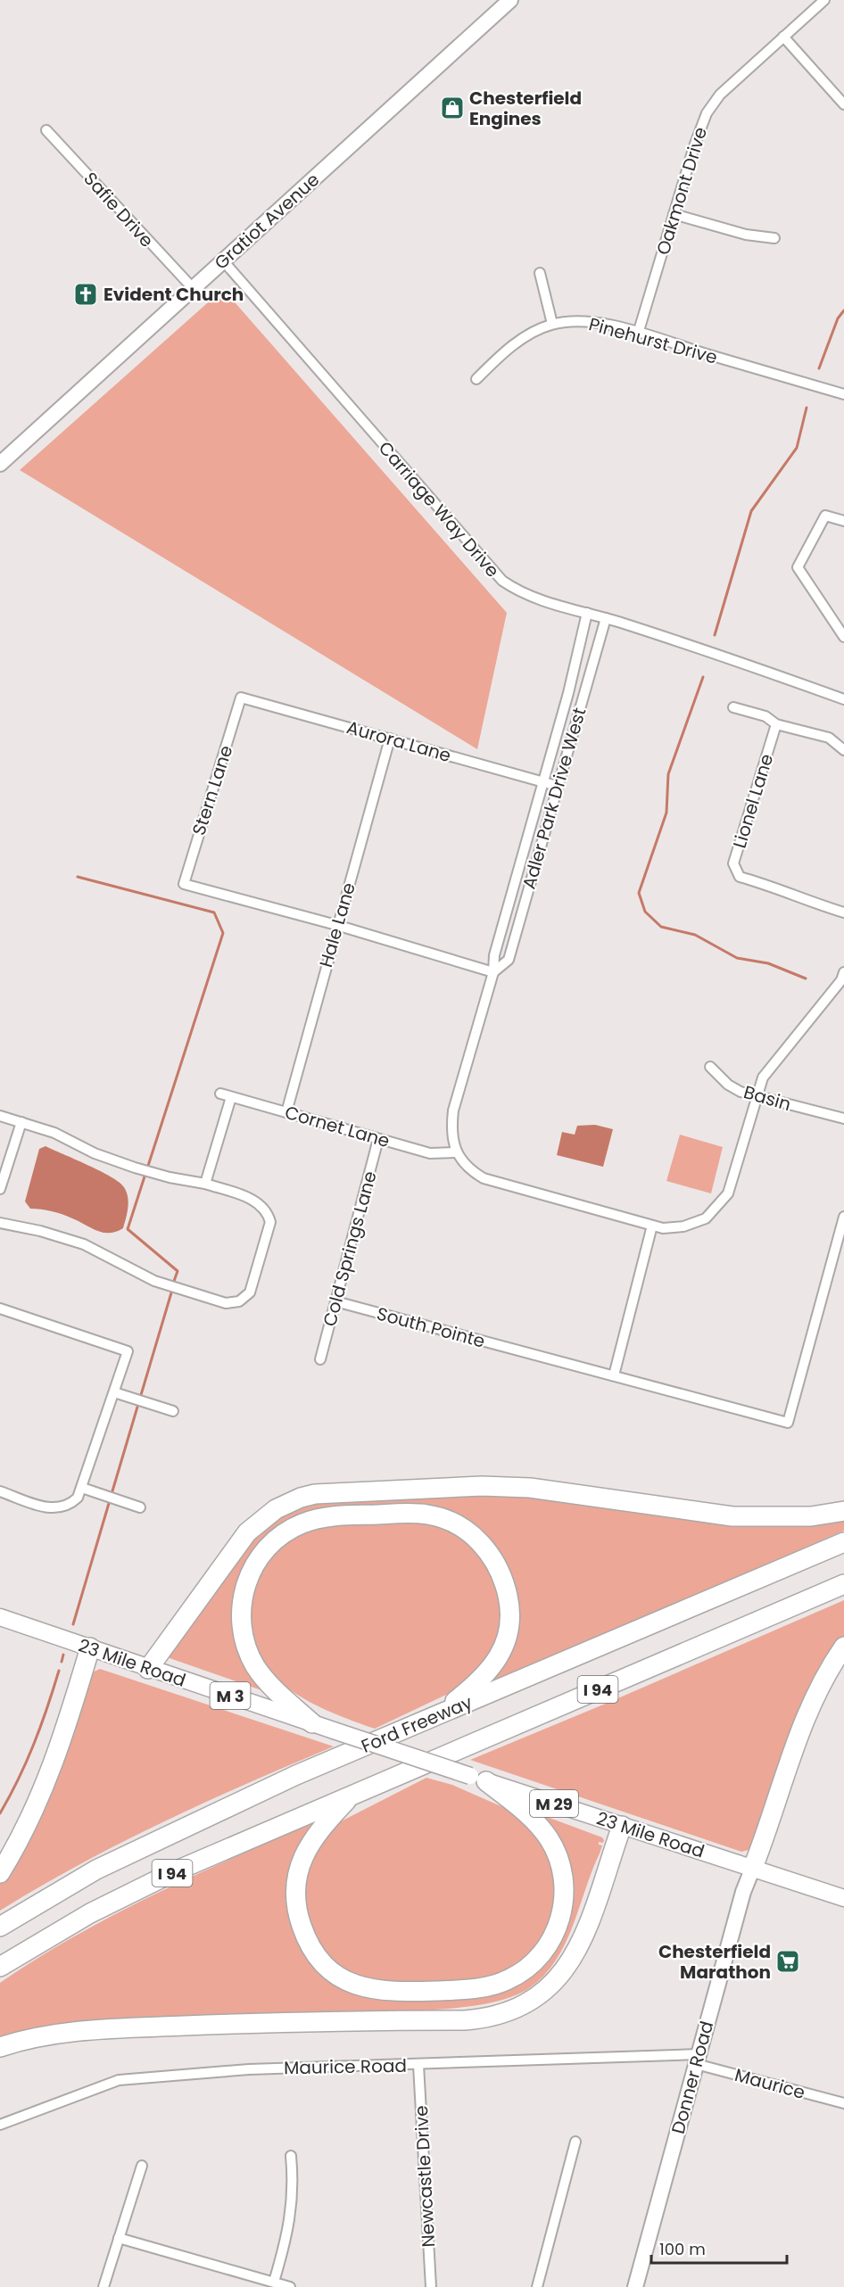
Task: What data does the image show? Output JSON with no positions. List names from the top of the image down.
{
  "streets": {
    "highway": ["I 94", "Ford Freeway"],
    "main road": [
      "Gratiot Avenue",
      "23 Mile Road",
      "M 3",
      "M 29",
      "Donner Road"
    ],
    "street": [
      "Oakmont Drive",
      "Safie Drive",
      "Pinehurst Drive",
      "Carriage Way Drive",
      "Aurora Lane",
      "Stern Lane",
      "Adler Park Drive West",
      "Lionel Lane",
      "Hale Lane",
      "Basin",
      "Cornet Lane",
      "Cold Springs Lane",
      "South Pointe",
      "Maurice Road",
      "Maurice",
      "Newcastle Drive"
    ]
  },
  "crossings": [
    ["Oakmont Drive", "Pinehurst Drive"],
    ["Safie Drive", "Gratiot Avenue"],
    ["Gratiot Avenue", "Carriage Way Drive"],
    ["Carriage Way Drive", "Adler Park Drive West"],
    ["Aurora Lane", "Stern Lane"],
    ["Aurora Lane", "Adler Park Drive West"],
    ["Aurora Lane", "Hale Lane"],
    ["Stern Lane", "Hale Lane"],
    ["Adler Park Drive West", "Cornet Lane"],
    ["Hale Lane", "Cornet Lane"],
    ["Cornet Lane", "Cold Springs Lane"],
    ["Cold Springs Lane", "South Pointe"],
    ["23 Mile Road", "Donner Road"],
    ["Maurice Road", "Donner Road"],
    ["Maurice Road", "Maurice"],
    ["Maurice Road", "Newcastle Drive"],
    ["Donner Road", "Maurice"]
  ],
  "places": {
    "shop": ["Chesterfield Engines"],
    "church": ["Evident Church"],
    "supermarket": ["Chesterfield Marathon"]
  },
  "scale_bar": "100 m"
}
